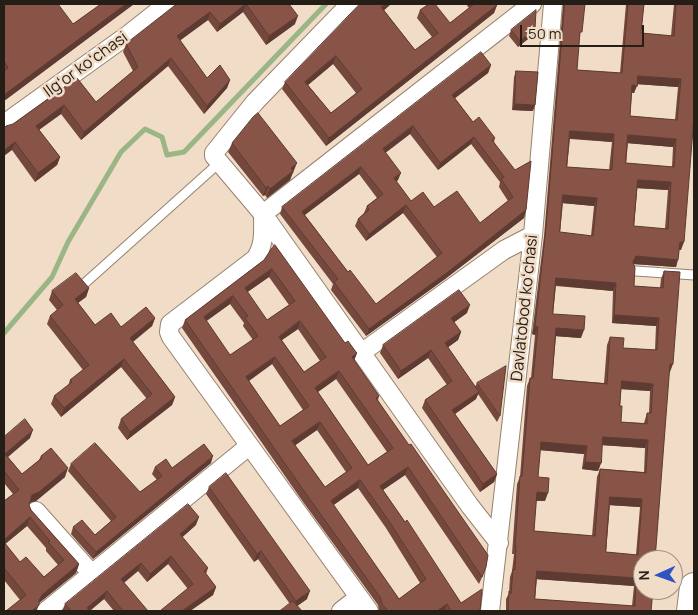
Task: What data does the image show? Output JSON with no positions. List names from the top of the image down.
{
  "streets": {
    "street": ["Ilgʻor koʻchasi", "Davlatobod koʻchasi"]
  },
  "scale_bar": "50 m",
  "north": "left"
}
